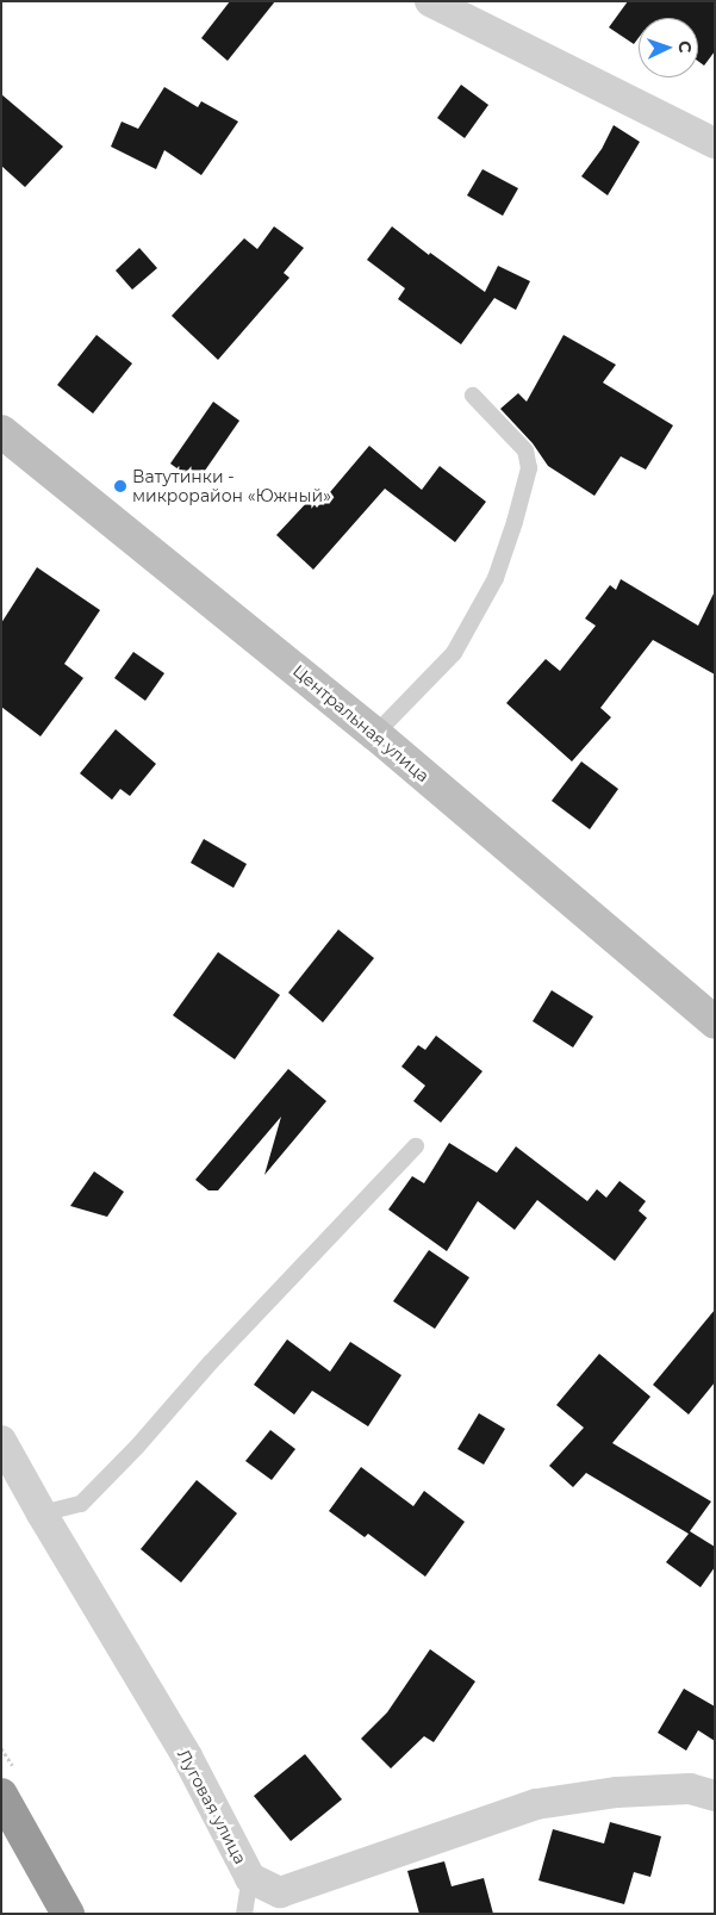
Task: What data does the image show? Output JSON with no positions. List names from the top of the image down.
{
  "streets": {
    "street": ["Центральная улица", "Луговая улица"]
  },
  "places": ["Ватутинки - микрорайон «Южный»"],
  "north": "right"
}
